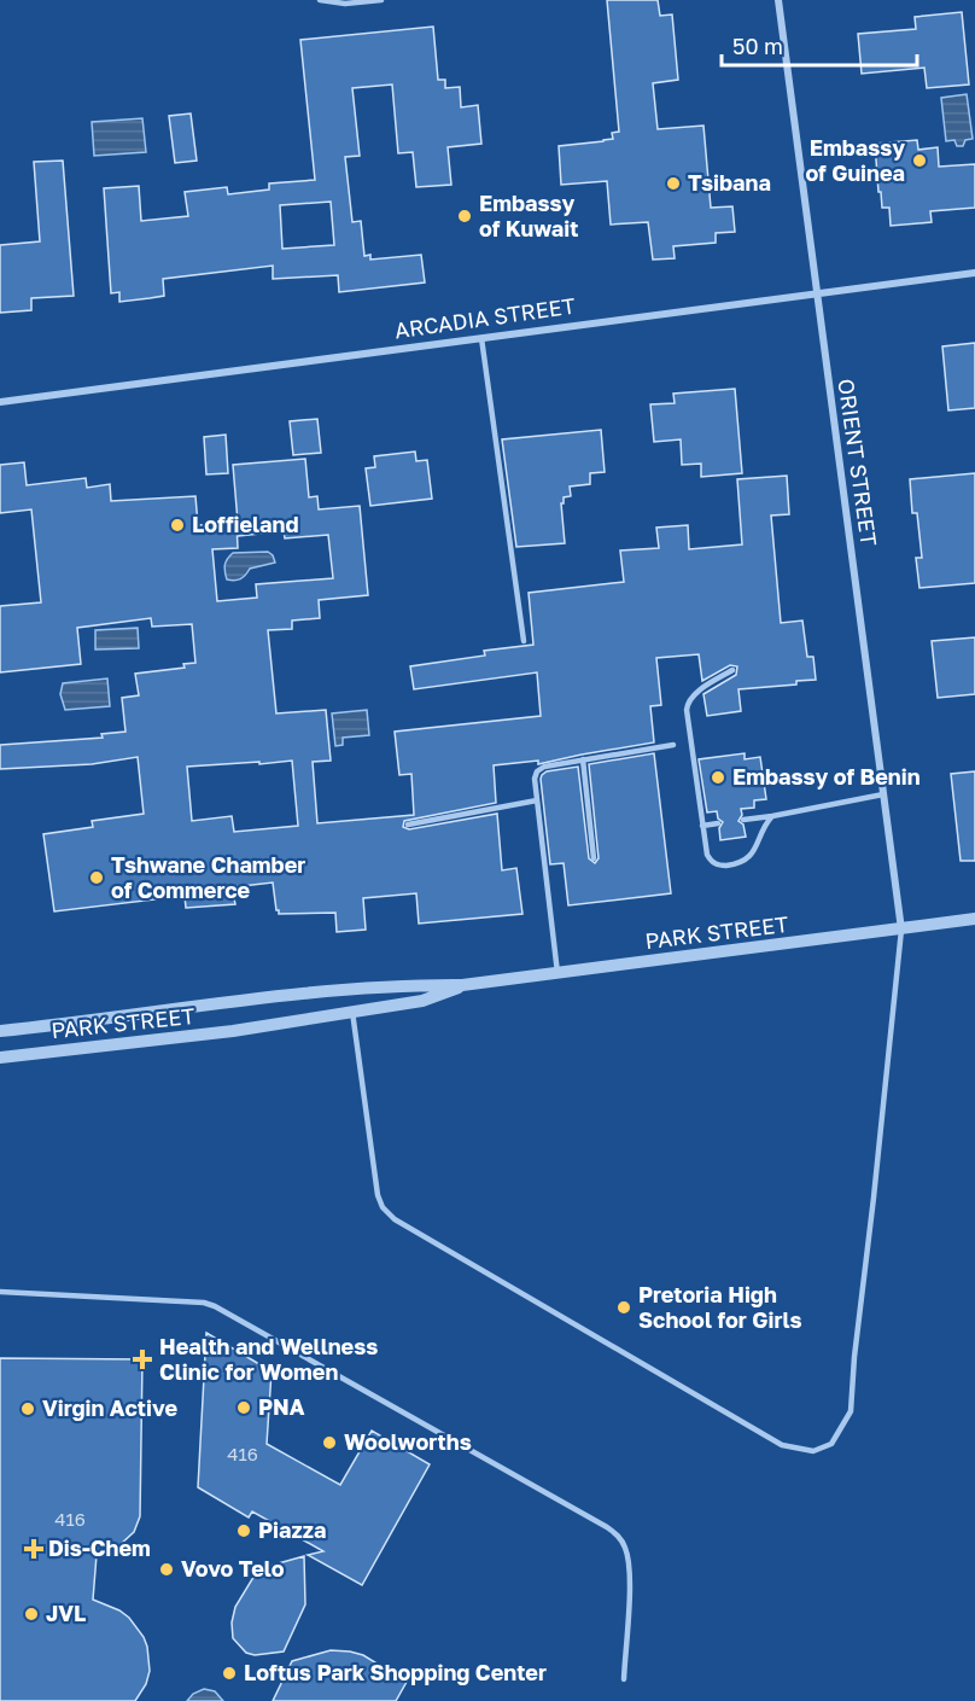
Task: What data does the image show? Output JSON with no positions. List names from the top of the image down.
{
  "streets": {
    "street": ["ARCADIA STREET", "ORIENT STREET", "PARK STREET"]
  },
  "crossings": [
    ["ARCADIA STREET", "ORIENT STREET"],
    ["ORIENT STREET", "PARK STREET"]
  ],
  "places": {
    "other": [
      "Embassy of Guinea",
      "Tsibana",
      "Embassy of Kuwait",
      "Loffieland",
      "Embassy of Benin",
      "Tshwane Chamber of Commerce",
      "Pretoria High School for Girls",
      "PNA",
      "Virgin Active",
      "Woolworths",
      "Piazza",
      "Vovo Telo",
      "JVL",
      "Loftus Park Shopping Center"
    ],
    "health": ["Health and Wellness Clinic for Women", "Dis-Chem"]
  },
  "house_numbers": ["416", "416"],
  "scale_bar": "50 m"
}
